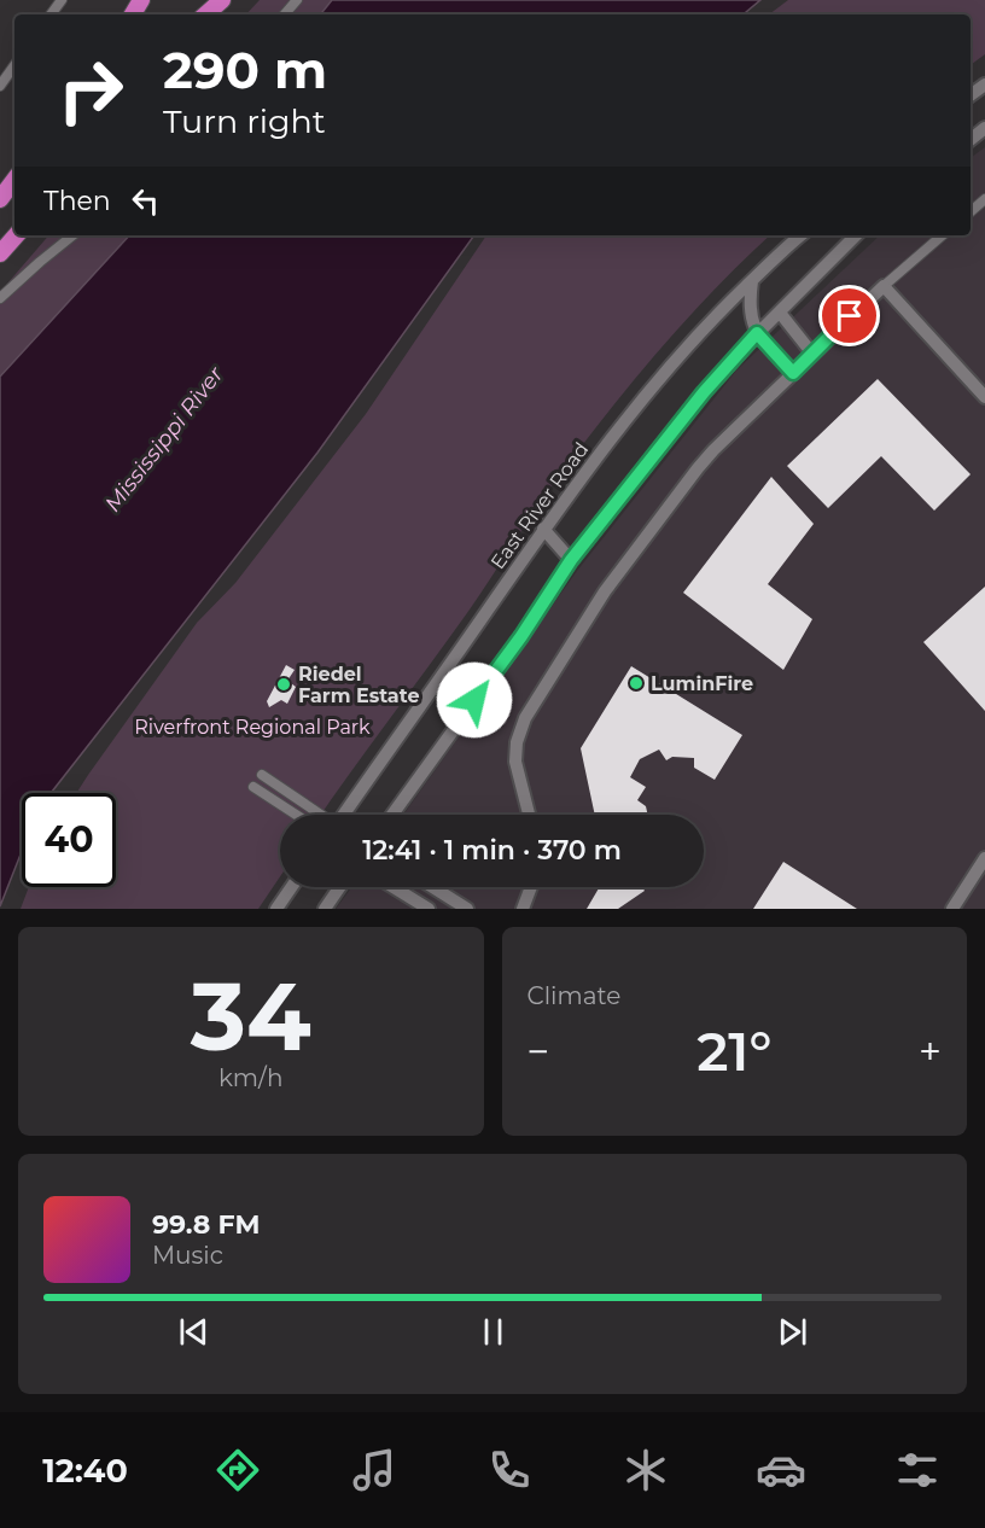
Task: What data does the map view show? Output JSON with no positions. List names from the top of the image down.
{
  "streets": {
    "street": ["East River Road"]
  },
  "water": ["Mississippi River"],
  "parks": ["Riverfront Regional Park"],
  "places": ["LuminFire", "Riedel Farm Estate"],
  "page": {
    "turn": ["290 m", "Turn right"],
    "then": "Then",
    "limit": "40",
    "trip": "12:41 · 1 min · 370 m",
    "tile": [
      ["34", "km/h"],
      "Climate"
    ],
    "heat": ["−", "21°", "+"],
    "song": ["99.8 FM", "Music"],
    "tabs": "12:40"
  }
}
